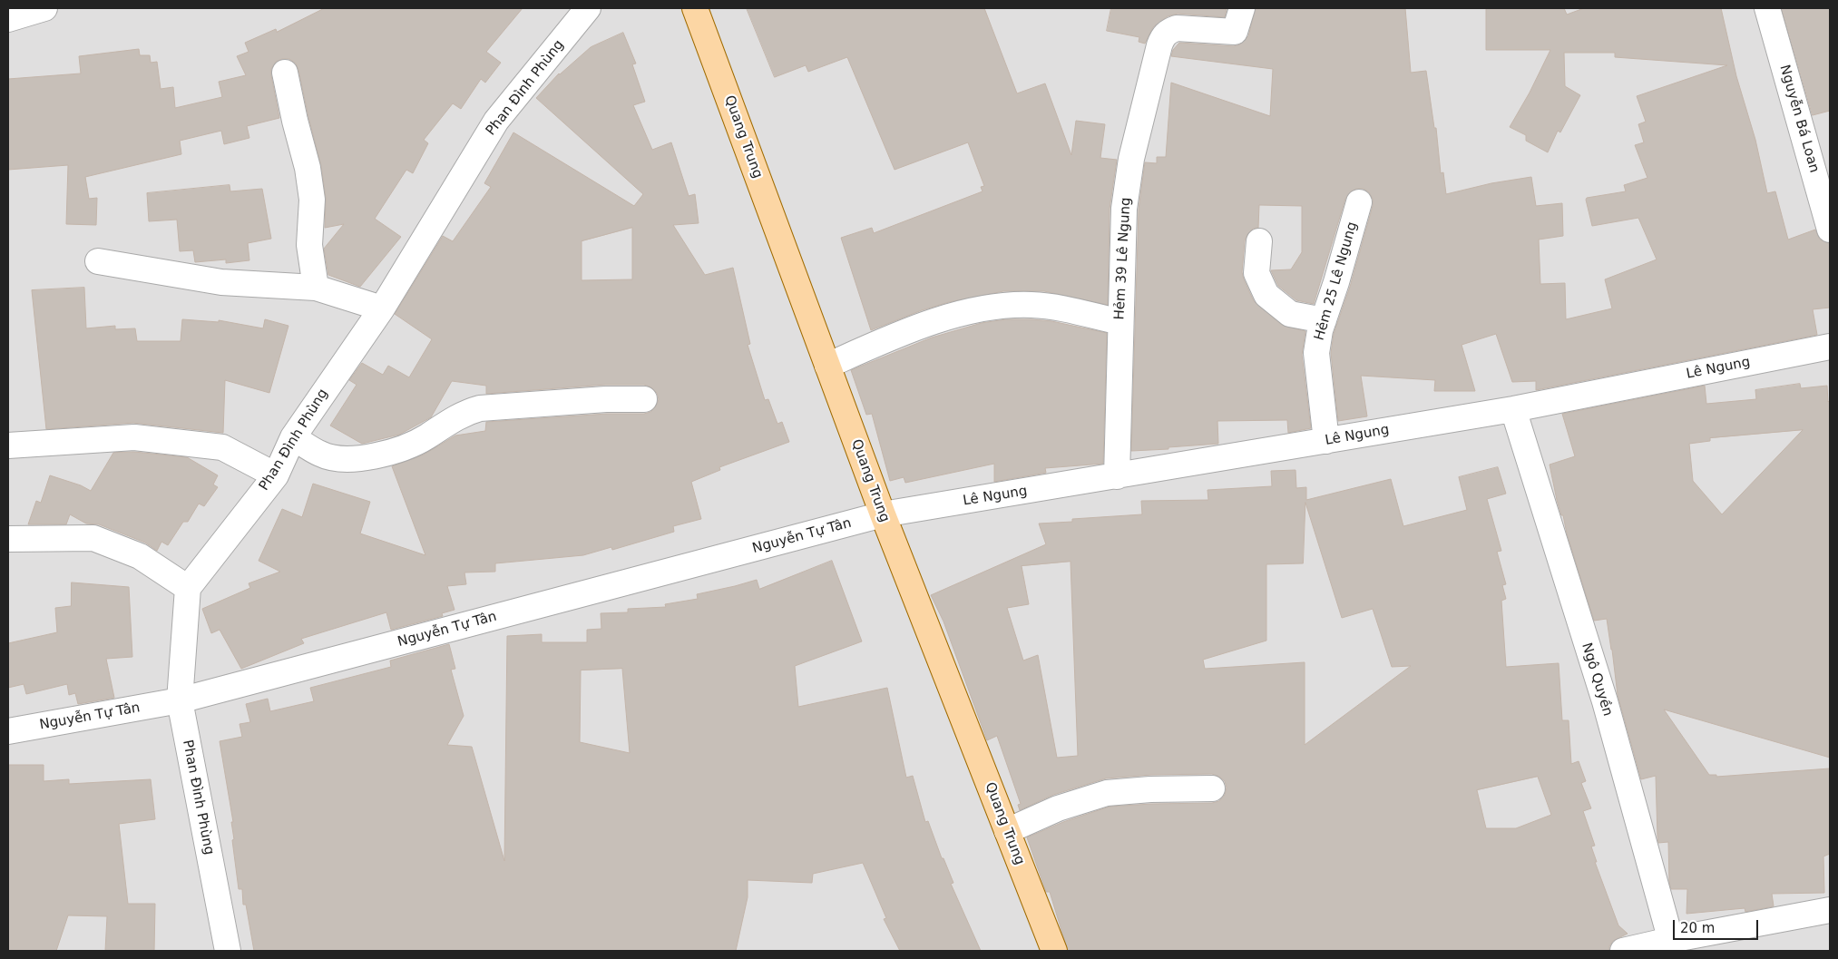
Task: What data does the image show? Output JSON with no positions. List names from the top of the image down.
{
  "streets": {
    "main road": ["Quang Trung"],
    "street": [
      "Phan Đình Phùng",
      "Nguyễn Bá Loan",
      "Hẻm 39 Lê Ngung",
      "Hẻm 25 Lê Ngung",
      "Lê Ngung",
      "Nguyễn Tự Tân",
      "Ngô Quyền"
    ]
  },
  "crossings": [
    ["Phan Đình Phùng", "Nguyễn Tự Tân"],
    ["Quang Trung", "Lê Ngung"],
    ["Quang Trung", "Nguyễn Tự Tân"],
    ["Hẻm 39 Lê Ngung", "Lê Ngung"],
    ["Hẻm 25 Lê Ngung", "Lê Ngung"],
    ["Lê Ngung", "Nguyễn Tự Tân"],
    ["Lê Ngung", "Ngô Quyền"]
  ],
  "scale_bar": "20 m"
}
